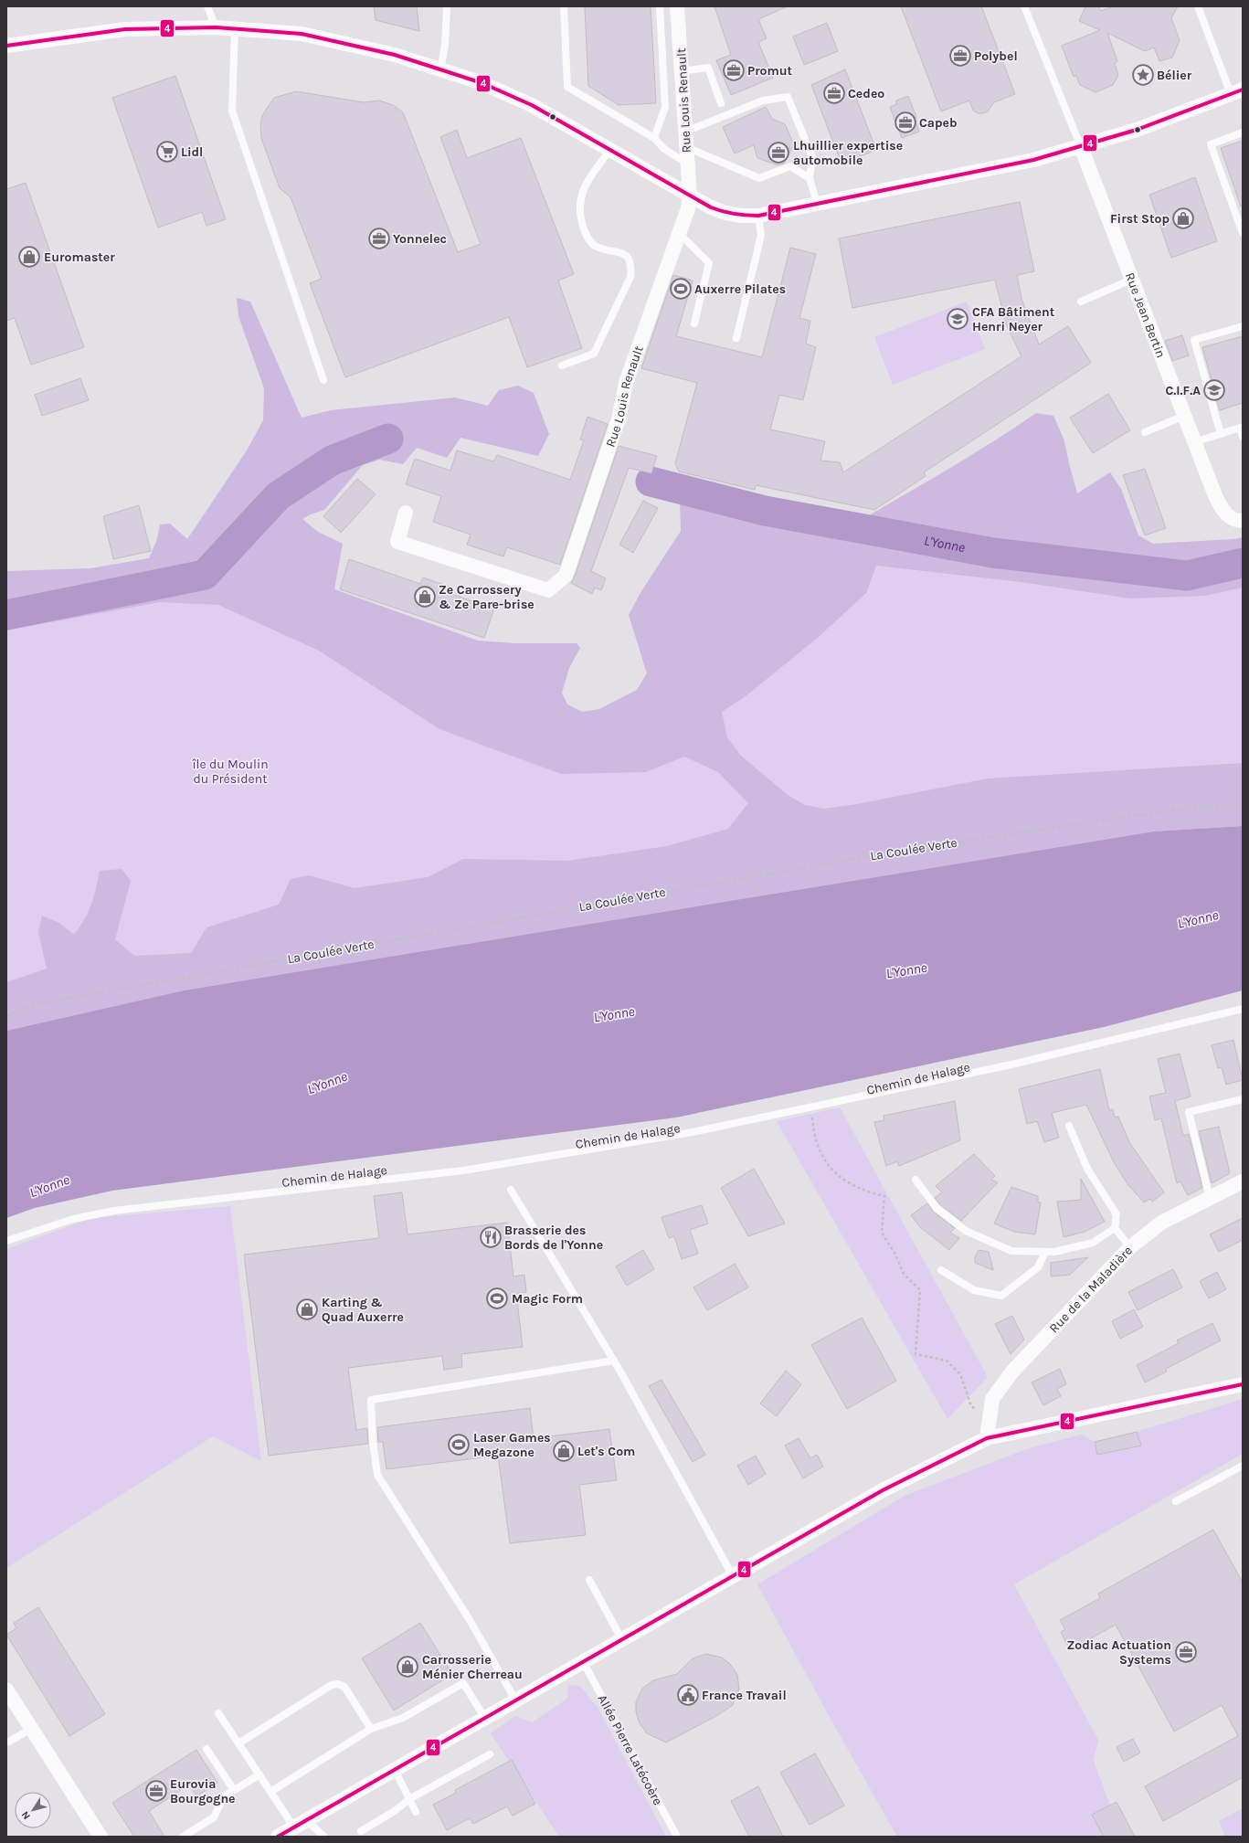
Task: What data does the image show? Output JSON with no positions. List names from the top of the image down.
{
  "streets": {
    "street": ["Rue Louis Renault", "Rue Jean Bertin", "Rue de la Maladière"],
    "lane": ["Allée Pierre Latécoère"],
    "path": ["La Coulée Verte"]
  },
  "water": ["L'Yonne"],
  "parks": ["île du Moulin du Président"],
  "places": {
    "office": [
      "Polybel",
      "Promut",
      "Cedeo",
      "Capeb",
      "Lhuillier expertise automobile",
      "Yonnelec",
      "Zodiac Actuation Systems",
      "Eurovia Bourgogne"
    ],
    "place": ["Bélier"],
    "supermarket": ["Lidl"],
    "shop": [
      "First Stop",
      "Euromaster",
      "Ze Carrossery & Ze Pare-brise",
      "Karting & Quad Auxerre",
      "Let's Com",
      "Carrosserie Ménier Cherreau"
    ],
    "sports": ["Auxerre Pilates", "Magic Form", "Laser Games Megazone"],
    "school or university": ["CFA Bâtiment Henri Neyer", "C.I.F.A"],
    "restaurant": ["Brasserie des Bords de l'Yonne"],
    "public building": ["France Travail"]
  },
  "lines": ["transit line 4"],
  "north": "bottom left"
}
